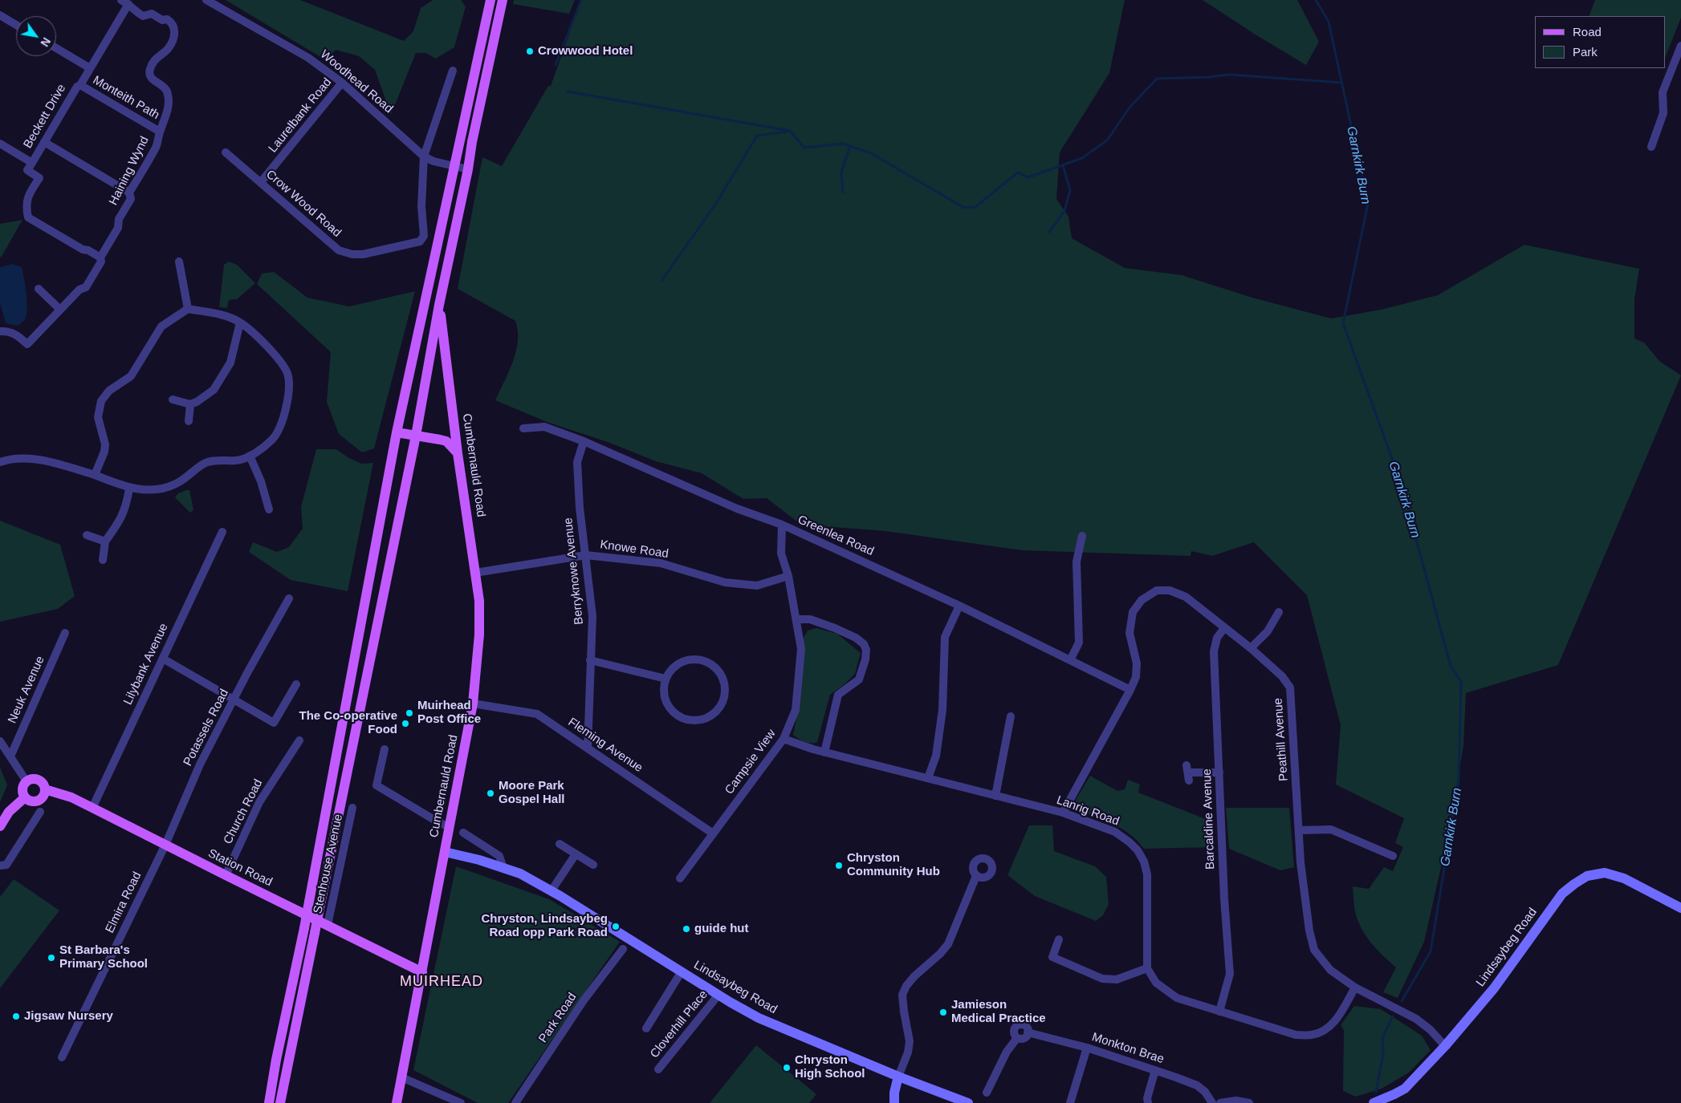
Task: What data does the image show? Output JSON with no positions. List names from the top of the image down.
{
  "streets": {
    "main road": ["Cumbernauld Road", "Station Road", "Lindsaybeg Road"],
    "street": [
      "Woodhead Road",
      "Monteith Path",
      "Laurelbank Road",
      "Beckett Drive",
      "Haining Wynd",
      "Crow Wood Road",
      "Greenlea Road",
      "Knowe Road",
      "Berryknowe Avenue",
      "Lilybank Avenue",
      "Neuk Avenue",
      "Potassels Road",
      "Peathill Avenue",
      "Fleming Avenue",
      "Campsie View",
      "Lanrig Road",
      "Church Road",
      "Barcaldine Avenue",
      "Stenhouse Avenue",
      "Elmira Road",
      "Park Road",
      "Cloverhill Place",
      "Monkton Brae"
    ]
  },
  "crossings": [
    ["Woodhead Road", "Laurelbank Road"],
    ["Woodhead Road", "Crow Wood Road"],
    ["Monteith Path", "Beckett Drive"],
    ["Monteith Path", "Haining Wynd"],
    ["Laurelbank Road", "Crow Wood Road"],
    ["Beckett Drive", "Haining Wynd"],
    ["Cumbernauld Road", "Knowe Road"],
    ["Cumbernauld Road", "Fleming Avenue"],
    ["Cumbernauld Road", "Station Road"],
    ["Cumbernauld Road", "Lindsaybeg Road"],
    ["Greenlea Road", "Berryknowe Avenue"],
    ["Greenlea Road", "Peathill Avenue"],
    ["Greenlea Road", "Campsie View"],
    ["Knowe Road", "Berryknowe Avenue"],
    ["Knowe Road", "Campsie View"],
    ["Berryknowe Avenue", "Fleming Avenue"],
    ["Lilybank Avenue", "Station Road"],
    ["Potassels Road", "Station Road"],
    ["Potassels Road", "Elmira Road"],
    ["Peathill Avenue", "Lanrig Road"],
    ["Peathill Avenue", "Barcaldine Avenue"],
    ["Peathill Avenue", "Lindsaybeg Road"],
    ["Fleming Avenue", "Campsie View"],
    ["Campsie View", "Lanrig Road"],
    ["Church Road", "Station Road"],
    ["Stenhouse Avenue", "Station Road"],
    ["Station Road", "Elmira Road"],
    ["Lindsaybeg Road", "Cloverhill Place"]
  ],
  "districts": ["MUIRHEAD"],
  "water": ["Garnkirk Burn"],
  "places": [
    "Crowwood Hotel",
    "Muirhead Post Office",
    "The Co-operative Food",
    "Moore Park Gospel Hall",
    "Chryston Community Hub",
    "Chryston, Lindsaybeg Road opp Park Road",
    "guide hut",
    "St Barbara's Primary School",
    "Jamieson Medical Practice",
    "Jigsaw Nursery",
    "Chryston High School"
  ],
  "legend": ["Road", "Park"],
  "north": "bottom right"
}
